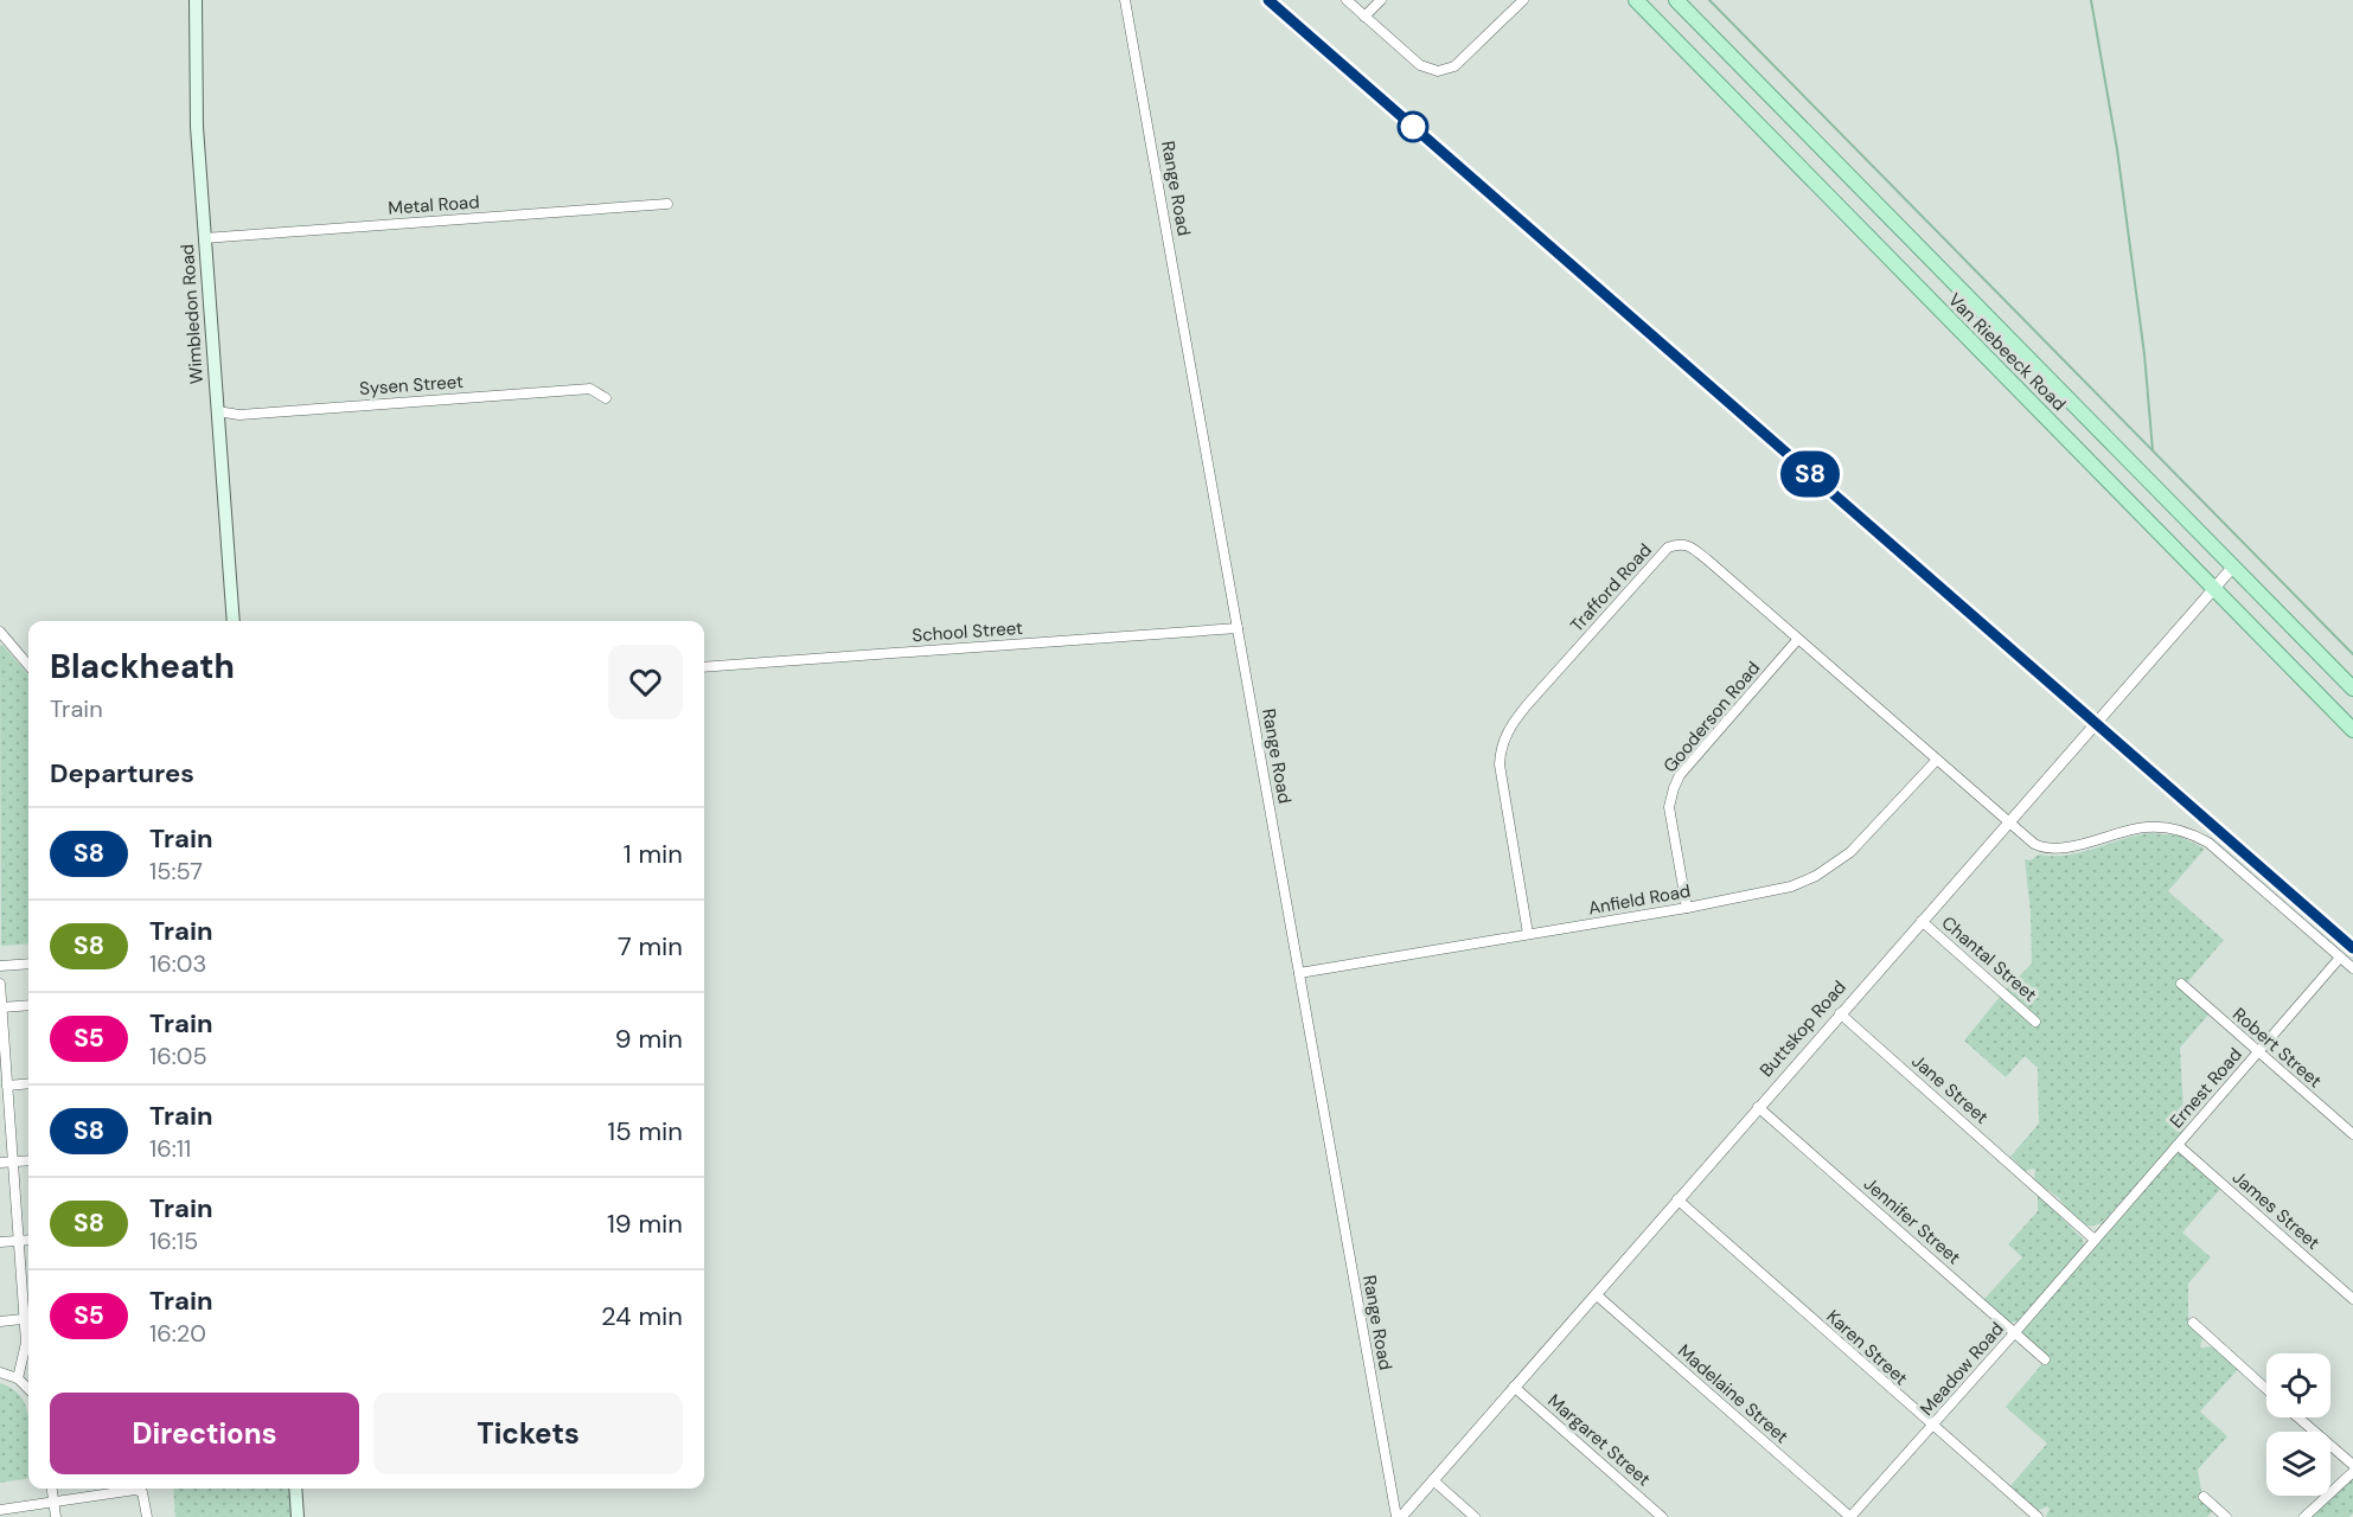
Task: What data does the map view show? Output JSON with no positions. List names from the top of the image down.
{
  "streets": {
    "main road": ["Wimbledon Road", "Van Riebeeck Road"],
    "street": [
      "Range Road",
      "Metal Road",
      "Sysen Street",
      "Trafford Road",
      "School Street",
      "Gooderson Road",
      "Anfield Road",
      "Chantal Street",
      "Buttskop Road",
      "Robert Street",
      "Ernest Road",
      "Jane Street",
      "James Street",
      "Jennifer Street",
      "Karen Street",
      "Meadow Road",
      "Madelaine Street",
      "Margaret Street"
    ]
  },
  "crossings": [
    ["Range Road", "School Street"],
    ["Range Road", "Anfield Road"],
    ["Range Road", "Buttskop Road"],
    ["Metal Road", "Wimbledon Road"],
    ["Wimbledon Road", "Sysen Street"],
    ["Van Riebeeck Road", "Buttskop Road"],
    ["Trafford Road", "Gooderson Road"],
    ["Trafford Road", "Anfield Road"],
    ["Trafford Road", "Buttskop Road"],
    ["Trafford Road", "Ernest Road"],
    ["Gooderson Road", "Anfield Road"],
    ["Chantal Street", "Buttskop Road"],
    ["Buttskop Road", "Jane Street"],
    ["Buttskop Road", "Jennifer Street"],
    ["Buttskop Road", "Karen Street"],
    ["Buttskop Road", "Madelaine Street"],
    ["Buttskop Road", "Margaret Street"],
    ["Robert Street", "Ernest Road"],
    ["Ernest Road", "Jane Street"],
    ["Ernest Road", "James Street"],
    ["Ernest Road", "Meadow Road"],
    ["Jane Street", "Meadow Road"],
    ["Jennifer Street", "Meadow Road"],
    ["Karen Street", "Meadow Road"],
    ["Meadow Road", "Madelaine Street"]
  ],
  "page": {
    "on_map": "S8",
    "heading": [
      ["Blackheath", "Train"],
      "Departures"
    ],
    "list": [
      {
        "mark": "S8",
        "name": "Train",
        "note": "15:57",
        "value": "1 min"
      },
      {
        "mark": "S8",
        "name": "Train",
        "note": "16:03",
        "value": "7 min"
      },
      {
        "mark": "S5",
        "name": "Train",
        "note": "16:05",
        "value": "9 min"
      },
      {
        "mark": "S8",
        "name": "Train",
        "note": "16:11",
        "value": "15 min"
      },
      {
        "mark": "S8",
        "name": "Train",
        "note": "16:15",
        "value": "19 min"
      },
      {
        "mark": "S5",
        "name": "Train",
        "note": "16:20",
        "value": "24 min"
      }
    ],
    "buttons": ["Directions", "Tickets"]
  }
}
